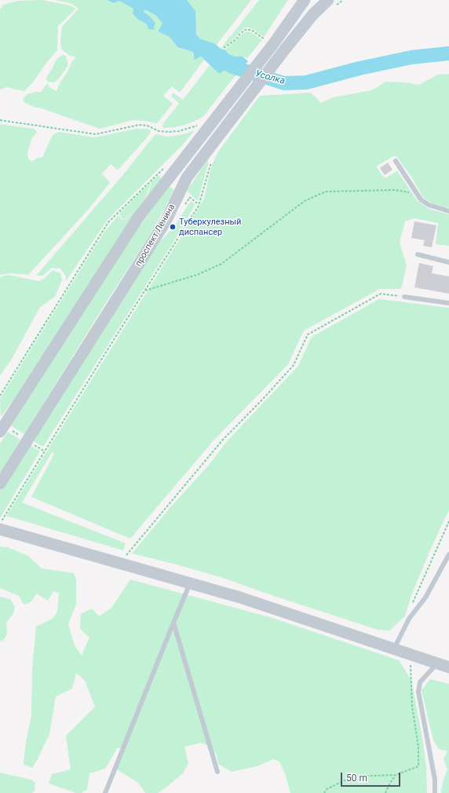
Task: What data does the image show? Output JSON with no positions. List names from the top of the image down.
{
  "streets": {
    "street": ["проспект Ленина"]
  },
  "water": ["Усолка"],
  "places": ["Туберкулезный диспансер"],
  "scale_bar": "50 m"
}
